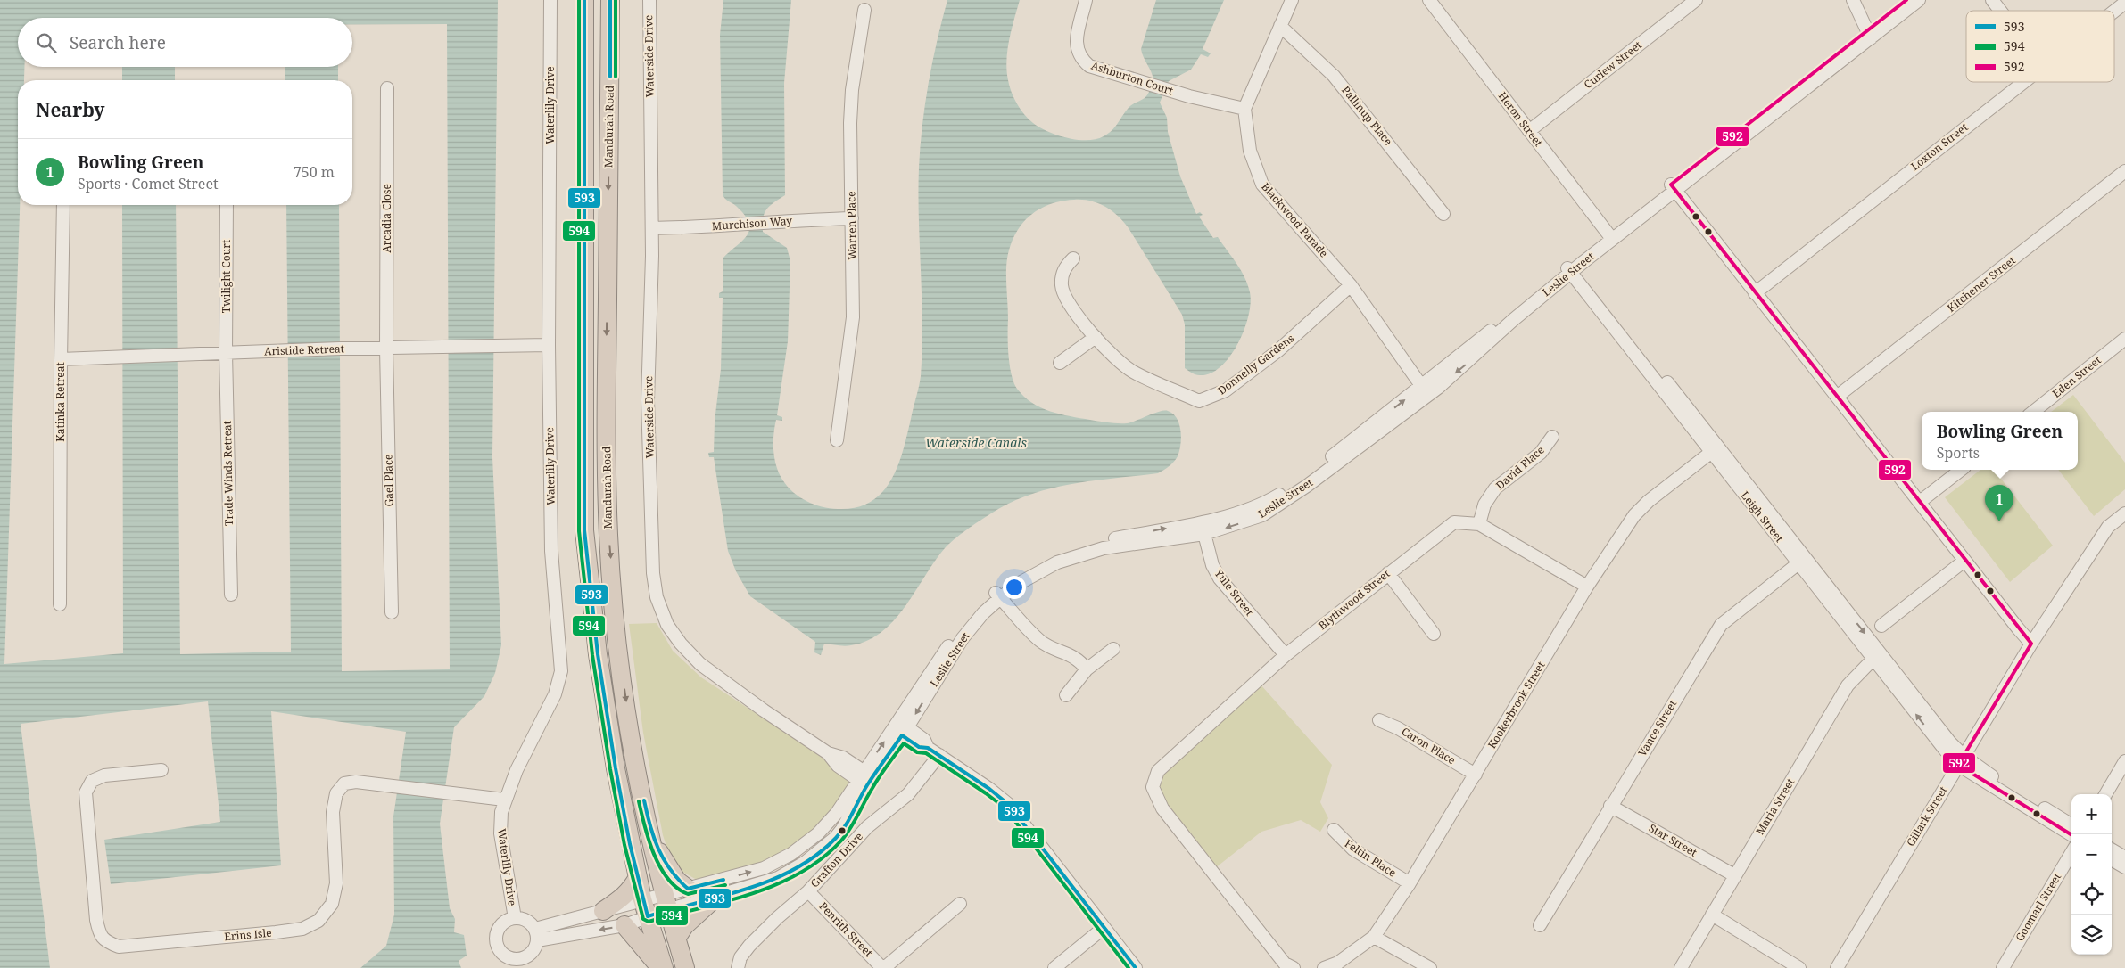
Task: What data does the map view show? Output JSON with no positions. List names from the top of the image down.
{
  "streets": {
    "highway": ["Mandurah Road"],
    "street": [
      "Waterside Drive",
      "Curlew Street",
      "Ashburton Court",
      "Waterlily Drive",
      "Pallinup Place",
      "Heron Street",
      "Loxton Street",
      "Arcadia Close",
      "Blackwood Parade",
      "Murchison Way",
      "Warren Place",
      "Leslie Street",
      "Twilight Court",
      "Kitchener Street",
      "Aristide Retreat",
      "Donnelly Gardens",
      "Eden Street",
      "Katinka Retreat",
      "David Place",
      "Trade Winds Retreat",
      "Gael Place",
      "Leigh Street",
      "Yule Street",
      "Blythwood Street",
      "Kookerbrook Street",
      "Vance Street",
      "Caron Place",
      "Maria Street",
      "Gillark Street",
      "Star Street",
      "Feltin Place",
      "Grafton Drive",
      "Goomarl Street",
      "Penrith Street",
      "Erins Isle"
    ]
  },
  "crossings": [
    ["Waterside Drive", "Murchison Way"],
    ["Waterside Drive", "Leslie Street"],
    ["Curlew Street", "Heron Street"],
    ["Ashburton Court", "Blackwood Parade"],
    ["Waterlily Drive", "Leslie Street"],
    ["Waterlily Drive", "Aristide Retreat"],
    ["Waterlily Drive", "Erins Isle"],
    ["Heron Street", "Leslie Street"],
    ["Mandurah Road", "Leslie Street"],
    ["Arcadia Close", "Aristide Retreat"],
    ["Arcadia Close", "Gael Place"],
    ["Blackwood Parade", "Leslie Street"],
    ["Blackwood Parade", "Donnelly Gardens"],
    ["Murchison Way", "Warren Place"],
    ["Leslie Street", "Leigh Street"],
    ["Leslie Street", "Yule Street"],
    ["Twilight Court", "Aristide Retreat"],
    ["Twilight Court", "Trade Winds Retreat"],
    ["Aristide Retreat", "Katinka Retreat"],
    ["Aristide Retreat", "Trade Winds Retreat"],
    ["Aristide Retreat", "Gael Place"],
    ["David Place", "Blythwood Street"],
    ["Leigh Street", "Kookerbrook Street"],
    ["Leigh Street", "Vance Street"],
    ["Leigh Street", "Maria Street"],
    ["Leigh Street", "Gillark Street"],
    ["Yule Street", "Blythwood Street"],
    ["Blythwood Street", "Kookerbrook Street"],
    ["Kookerbrook Street", "Caron Place"],
    ["Kookerbrook Street", "Feltin Place"],
    ["Vance Street", "Star Street"],
    ["Maria Street", "Star Street"],
    ["Grafton Drive", "Penrith Street"]
  ],
  "water": ["Waterside Canals"],
  "lines": ["transit line 593", "transit line 594", "transit line 592"],
  "legend": ["593", "594", "592"],
  "page": {
    "search": "Search here",
    "heading": "Nearby",
    "list": [
      {
        "mark": "1",
        "name": "Bowling Green",
        "note": "Sports · Comet Street",
        "value": "750 m"
      }
    ],
    "popup": ["Bowling Green", "Sports"],
    "pins": "1",
    "map_buttons": ["+", "−"]
  }
}
